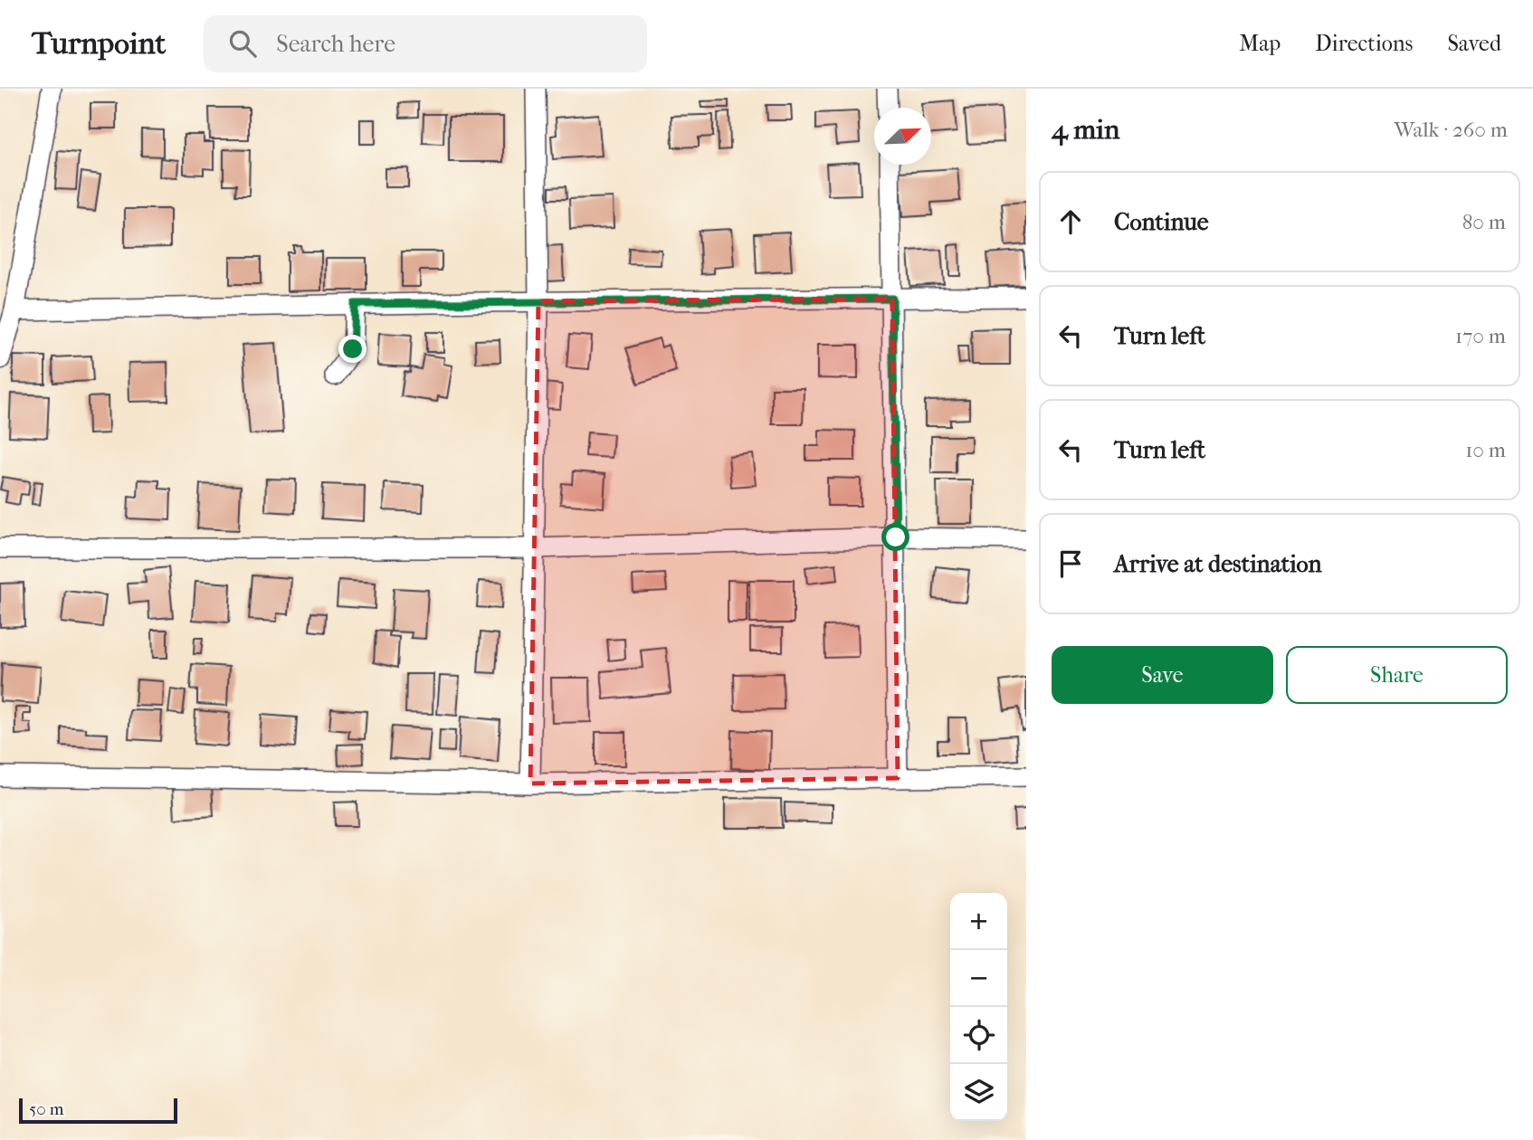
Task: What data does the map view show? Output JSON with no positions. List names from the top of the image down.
{
  "scale_bar": "50 m",
  "north": "top right",
  "page": {
    "header": "Turnpoint",
    "search": "Search here",
    "nav": ["Map", "Directions", "Saved"],
    "heading": ["4 min", "Walk · 260 m"],
    "list": [
      ["Continue", "80 m"],
      ["Turn left", "170 m"],
      ["Turn left", "10 m"],
      "Arrive at destination"
    ],
    "buttons": ["Save", "Share"],
    "map_buttons": ["+", "−"],
    "scale": "50 m"
  }
}
